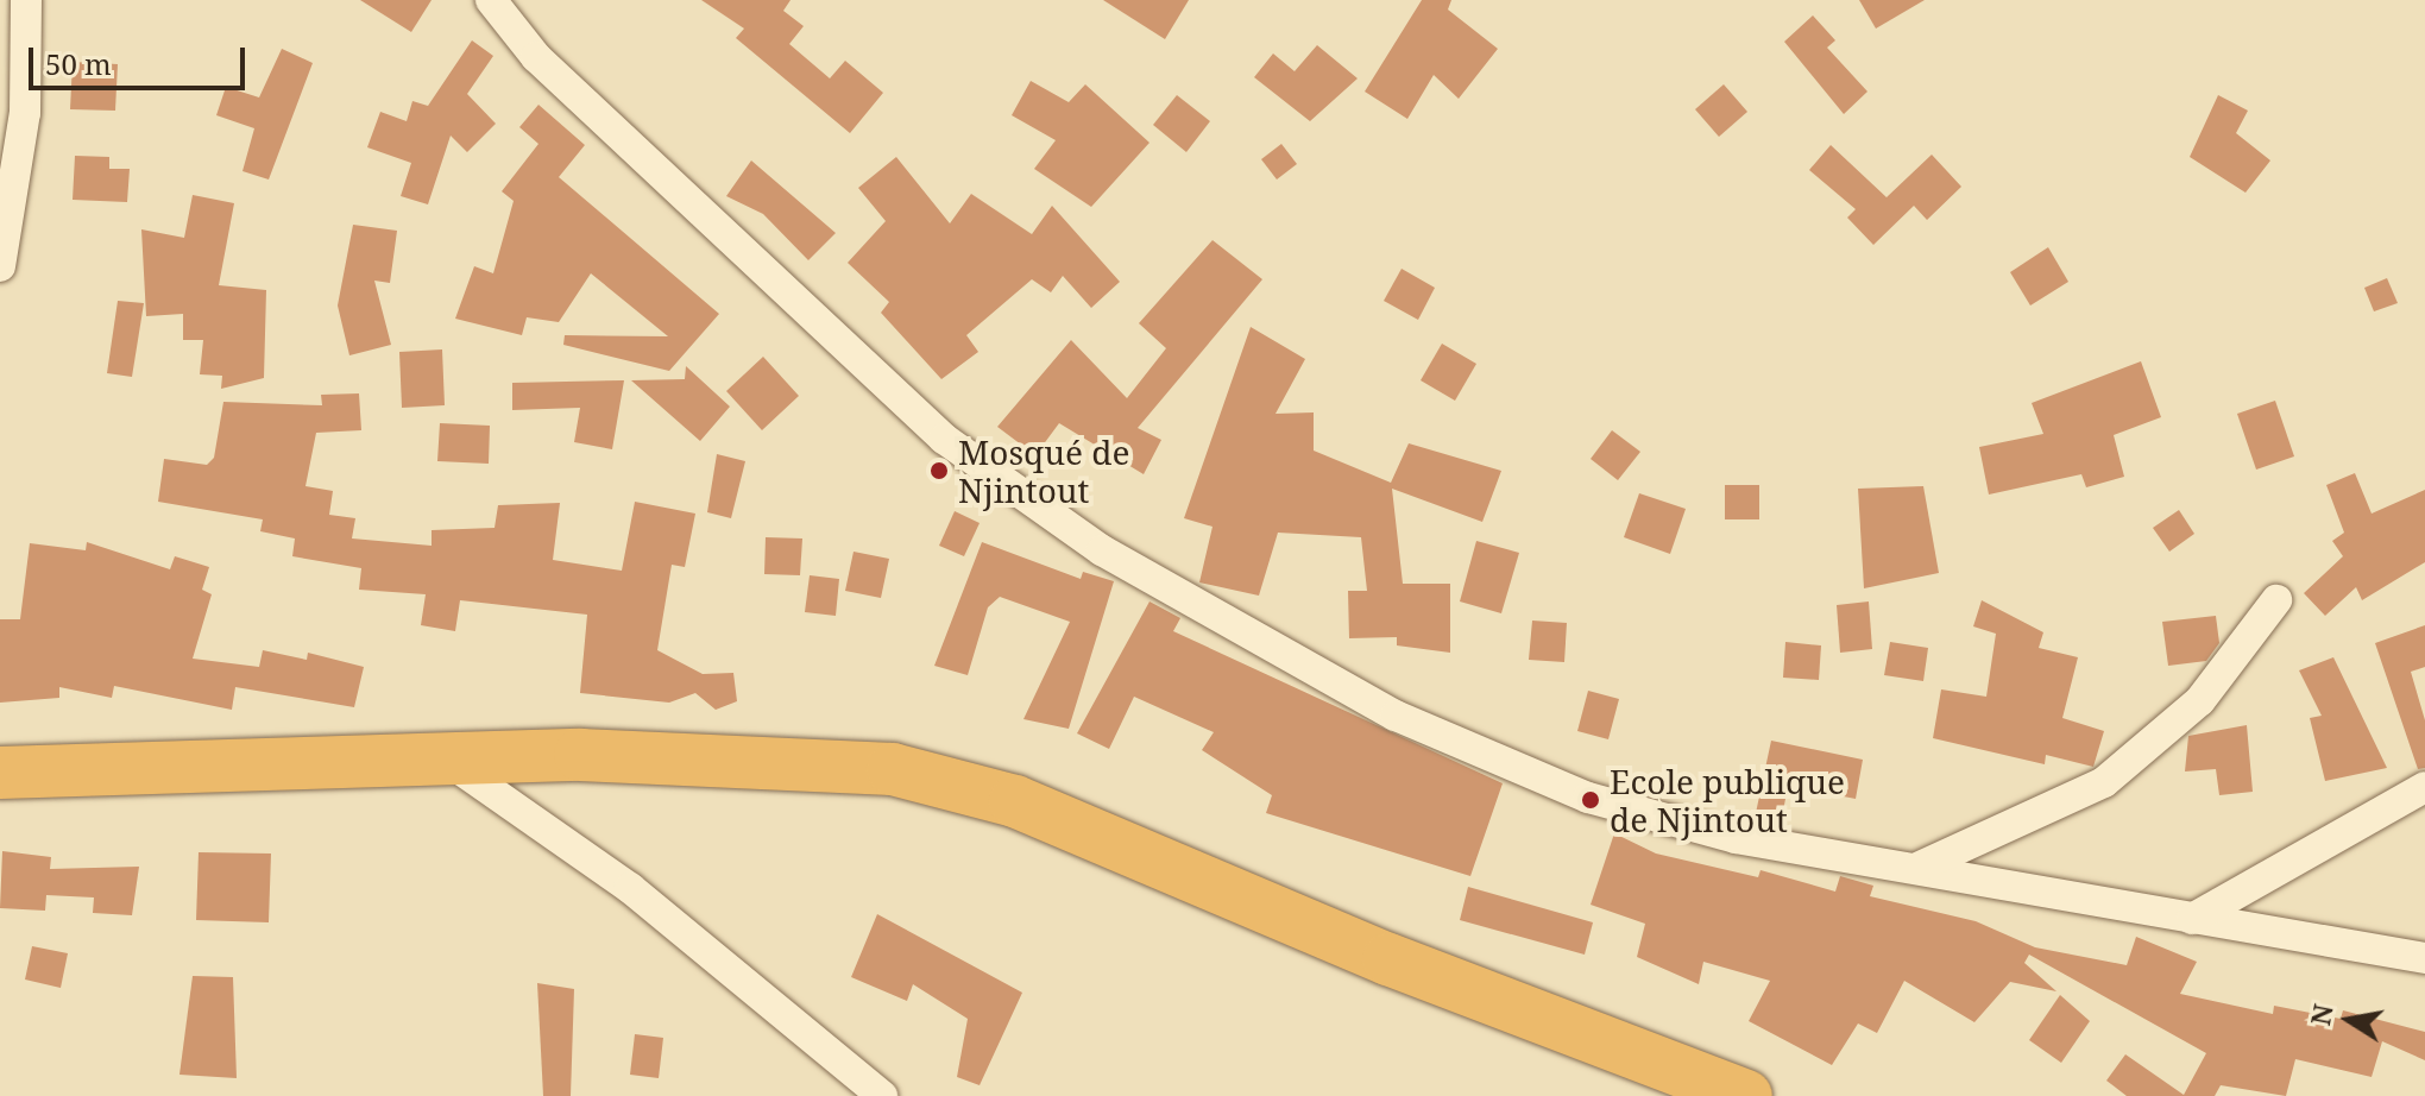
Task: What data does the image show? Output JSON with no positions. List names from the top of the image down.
{
  "places": ["Mosqué de Njintout", "Ecole publique de Njintout"],
  "scale_bar": "50 m",
  "north": "left"
}
